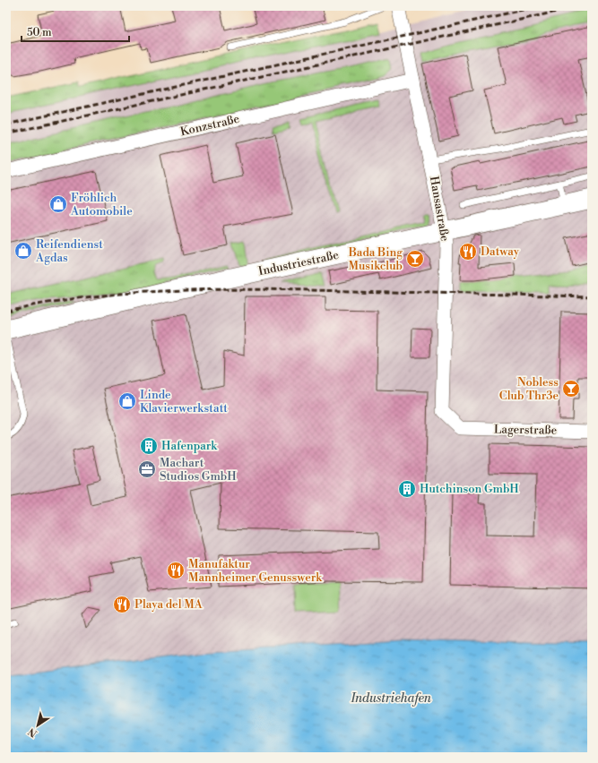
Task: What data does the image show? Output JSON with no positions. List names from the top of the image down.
{
  "streets": {
    "street": [
      "Konzstraße",
      "Hansastraße",
      "Industriestraße",
      "Lagerstraße"
    ]
  },
  "crossings": [
    ["Konzstraße", "Hansastraße"],
    ["Hansastraße", "Industriestraße"],
    ["Hansastraße", "Lagerstraße"]
  ],
  "water": ["Industriehafen"],
  "places": {
    "shop": ["Fröhlich Automobile", "Reifendienst Agdas", "Linde Klavierwerkstatt"],
    "restaurant": ["Datway", "Manufaktur Mannheimer Genusswerk", "Playa del MA"],
    "bar": ["Bada Bing Musikclub", "Nobless Club Thr3e"],
    "building": ["Hafenpark", "Hutchinson GmbH"],
    "office": ["Machart Studios GmbH"]
  },
  "scale_bar": "50 m",
  "north": "bottom left"
}
